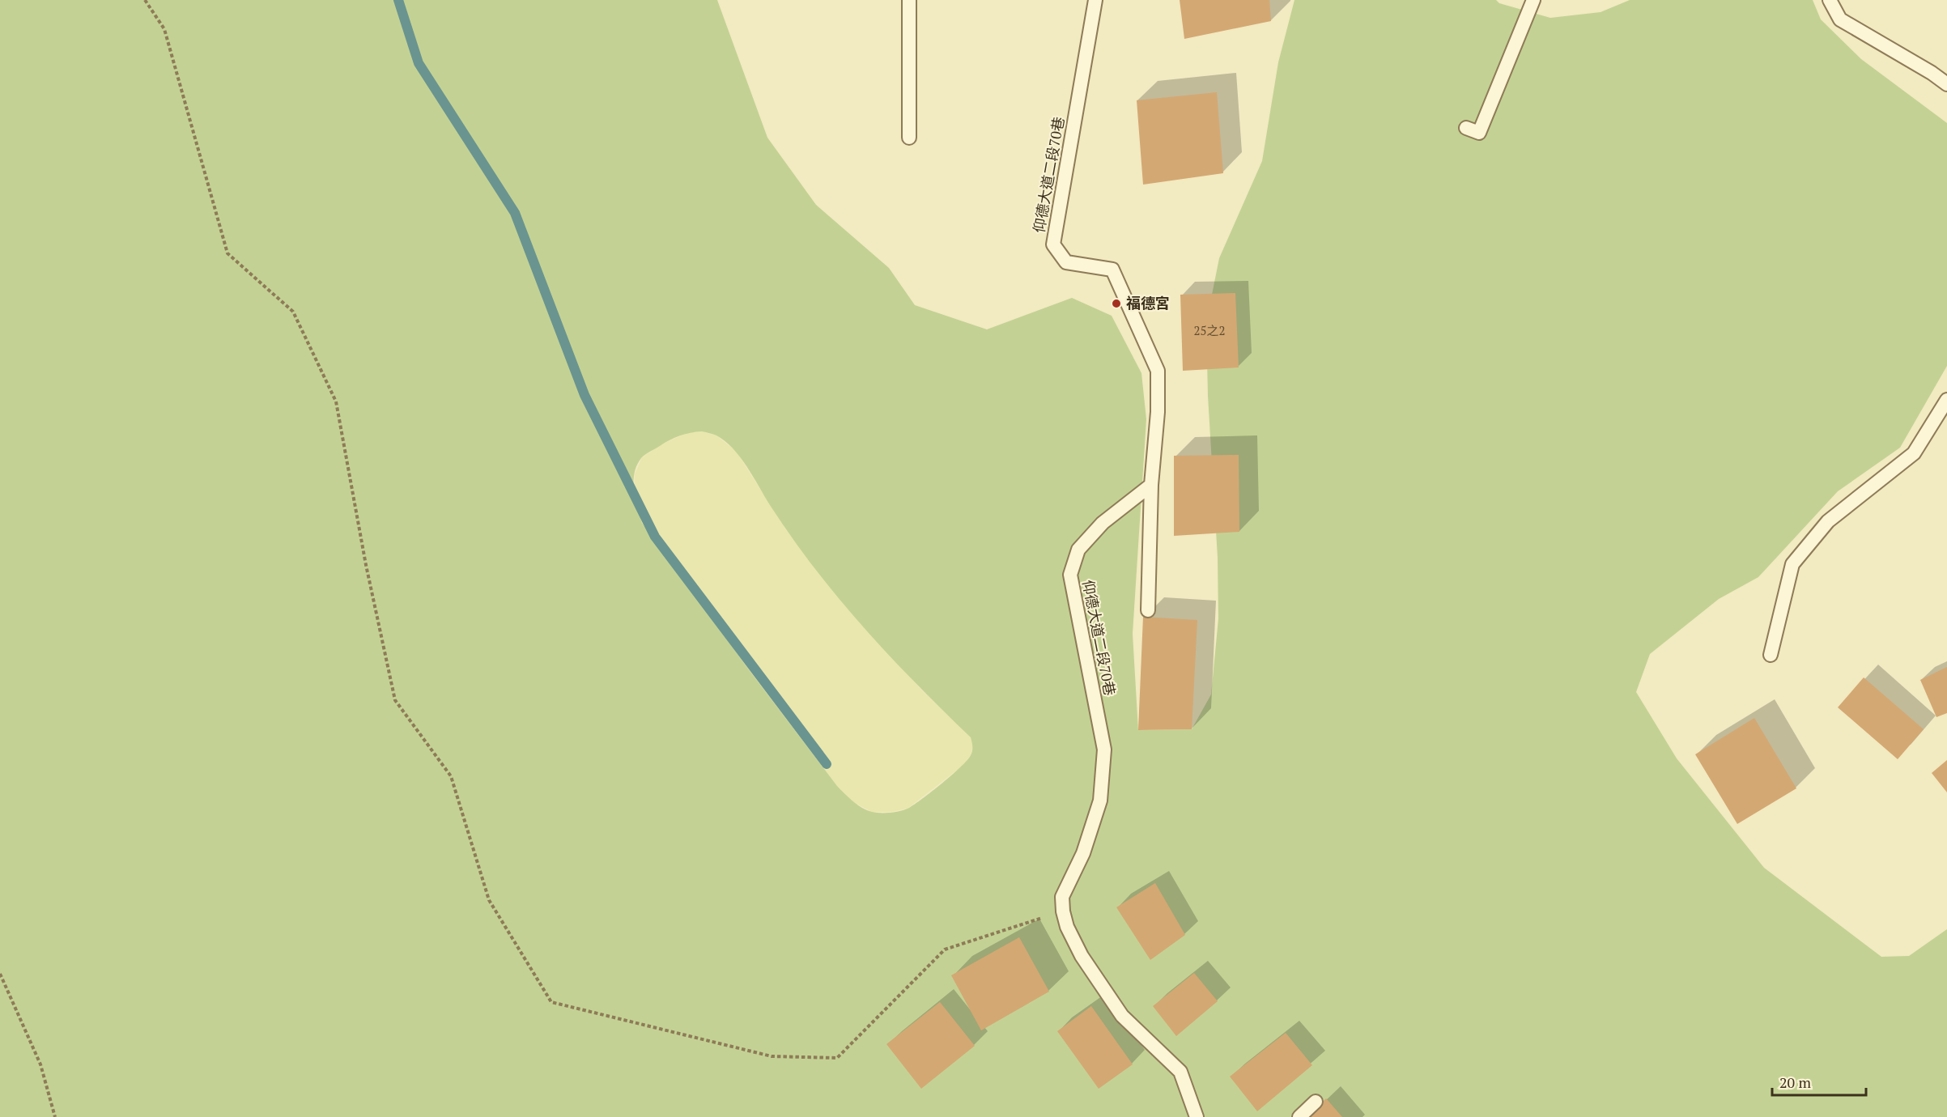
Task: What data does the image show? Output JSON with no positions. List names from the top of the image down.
{
  "streets": {
    "lane": ["仰德大道二段70巷"]
  },
  "places": ["福德宮"],
  "house_numbers": ["25之2"],
  "scale_bar": "20 m"
}
